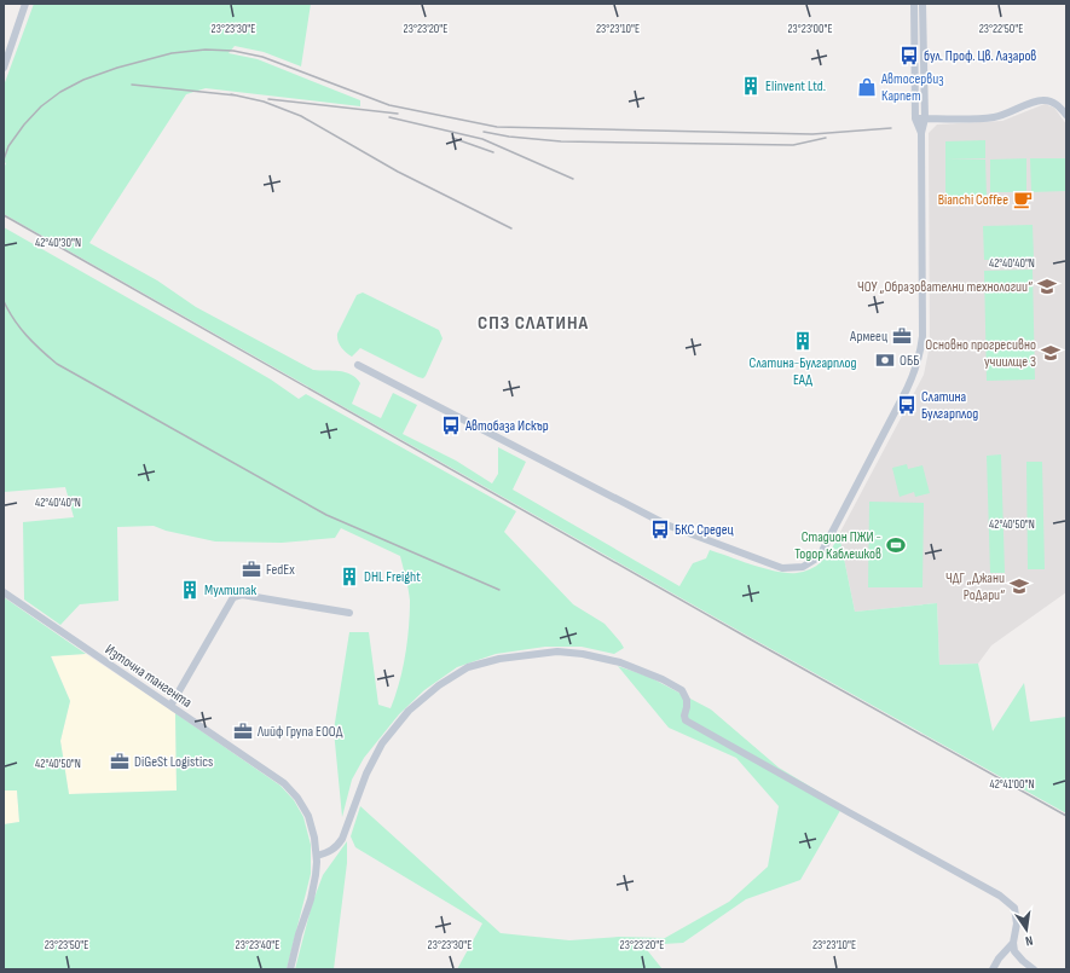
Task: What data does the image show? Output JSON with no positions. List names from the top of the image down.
{
  "streets": {
    "street": ["Източна тангента"]
  },
  "districts": ["СПЗ СЛАТИНА"],
  "places": {
    "bus stop": [
      "бул. Проф. Цв. Лазаров",
      "Слатина Булгарплод",
      "Автобаза Искър",
      "БКС Средец"
    ],
    "building": [
      "Elinvent Ltd.",
      "Слатина-Булгарплод ЕАД",
      "DHL Freight",
      "Мултипак"
    ],
    "shop": ["Автосервиз Карпет"],
    "cafe": ["Bianchi Coffee"],
    "school or university": ["ЧОУ „Образователни технологии“", "Основно прогресивно учиилще 3", "ЧДГ „Джани РоДари“"],
    "office": [
      "Армеец",
      "FedEx",
      "Лийф Група ЕООД",
      "DiGeSt Logistics"
    ],
    "bank": ["ОББ"],
    "sports": ["Стадион ПЖИ - Тодор Каблешков"]
  },
  "north": "bottom",
  "coordinates": [
    "23°23'30\"E",
    "23°23'20\"E",
    "23°23'10\"E",
    "23°23'00\"E",
    "23°22'50\"E",
    "42°40'30\"N",
    "42°40'40\"N",
    "42°40'50\"N",
    "42°41'00\"N",
    "23°23'50\"E",
    "23°23'40\"E"
  ]
}
